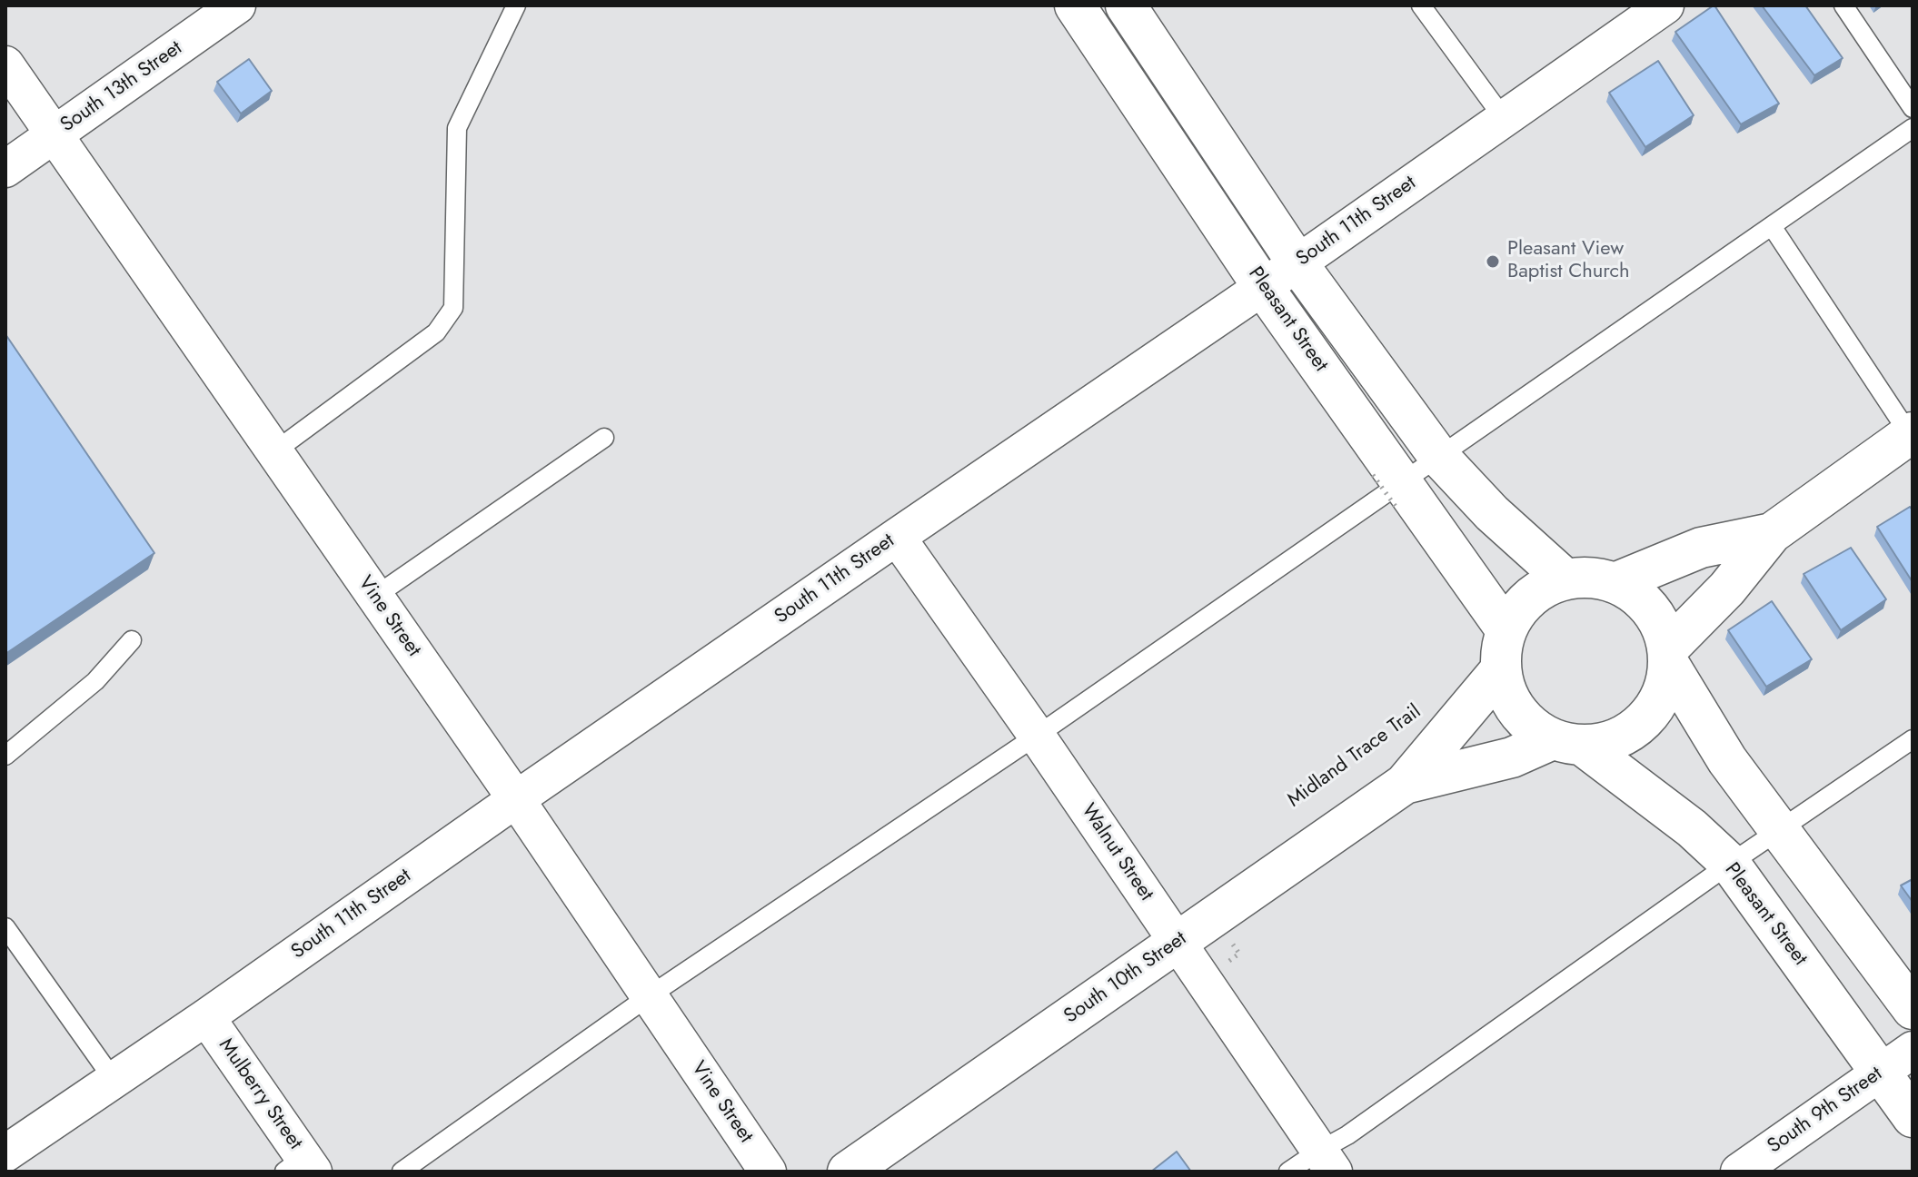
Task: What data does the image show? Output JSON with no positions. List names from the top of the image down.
{
  "streets": {
    "street": [
      "South 13th Street",
      "South 11th Street",
      "Pleasant Street",
      "Vine Street",
      "Walnut Street",
      "South 10th Street",
      "Mulberry Street",
      "South 9th Street"
    ]
  },
  "crossings": [
    ["South 13th Street", "Vine Street"],
    ["South 11th Street", "Pleasant Street"],
    ["South 11th Street", "Vine Street"],
    ["South 11th Street", "Walnut Street"],
    ["South 11th Street", "Mulberry Street"],
    ["Pleasant Street", "South 10th Street"],
    ["Pleasant Street", "South 9th Street"],
    ["Walnut Street", "South 10th Street"]
  ],
  "places": ["Pleasant View Baptist Church"]
}
